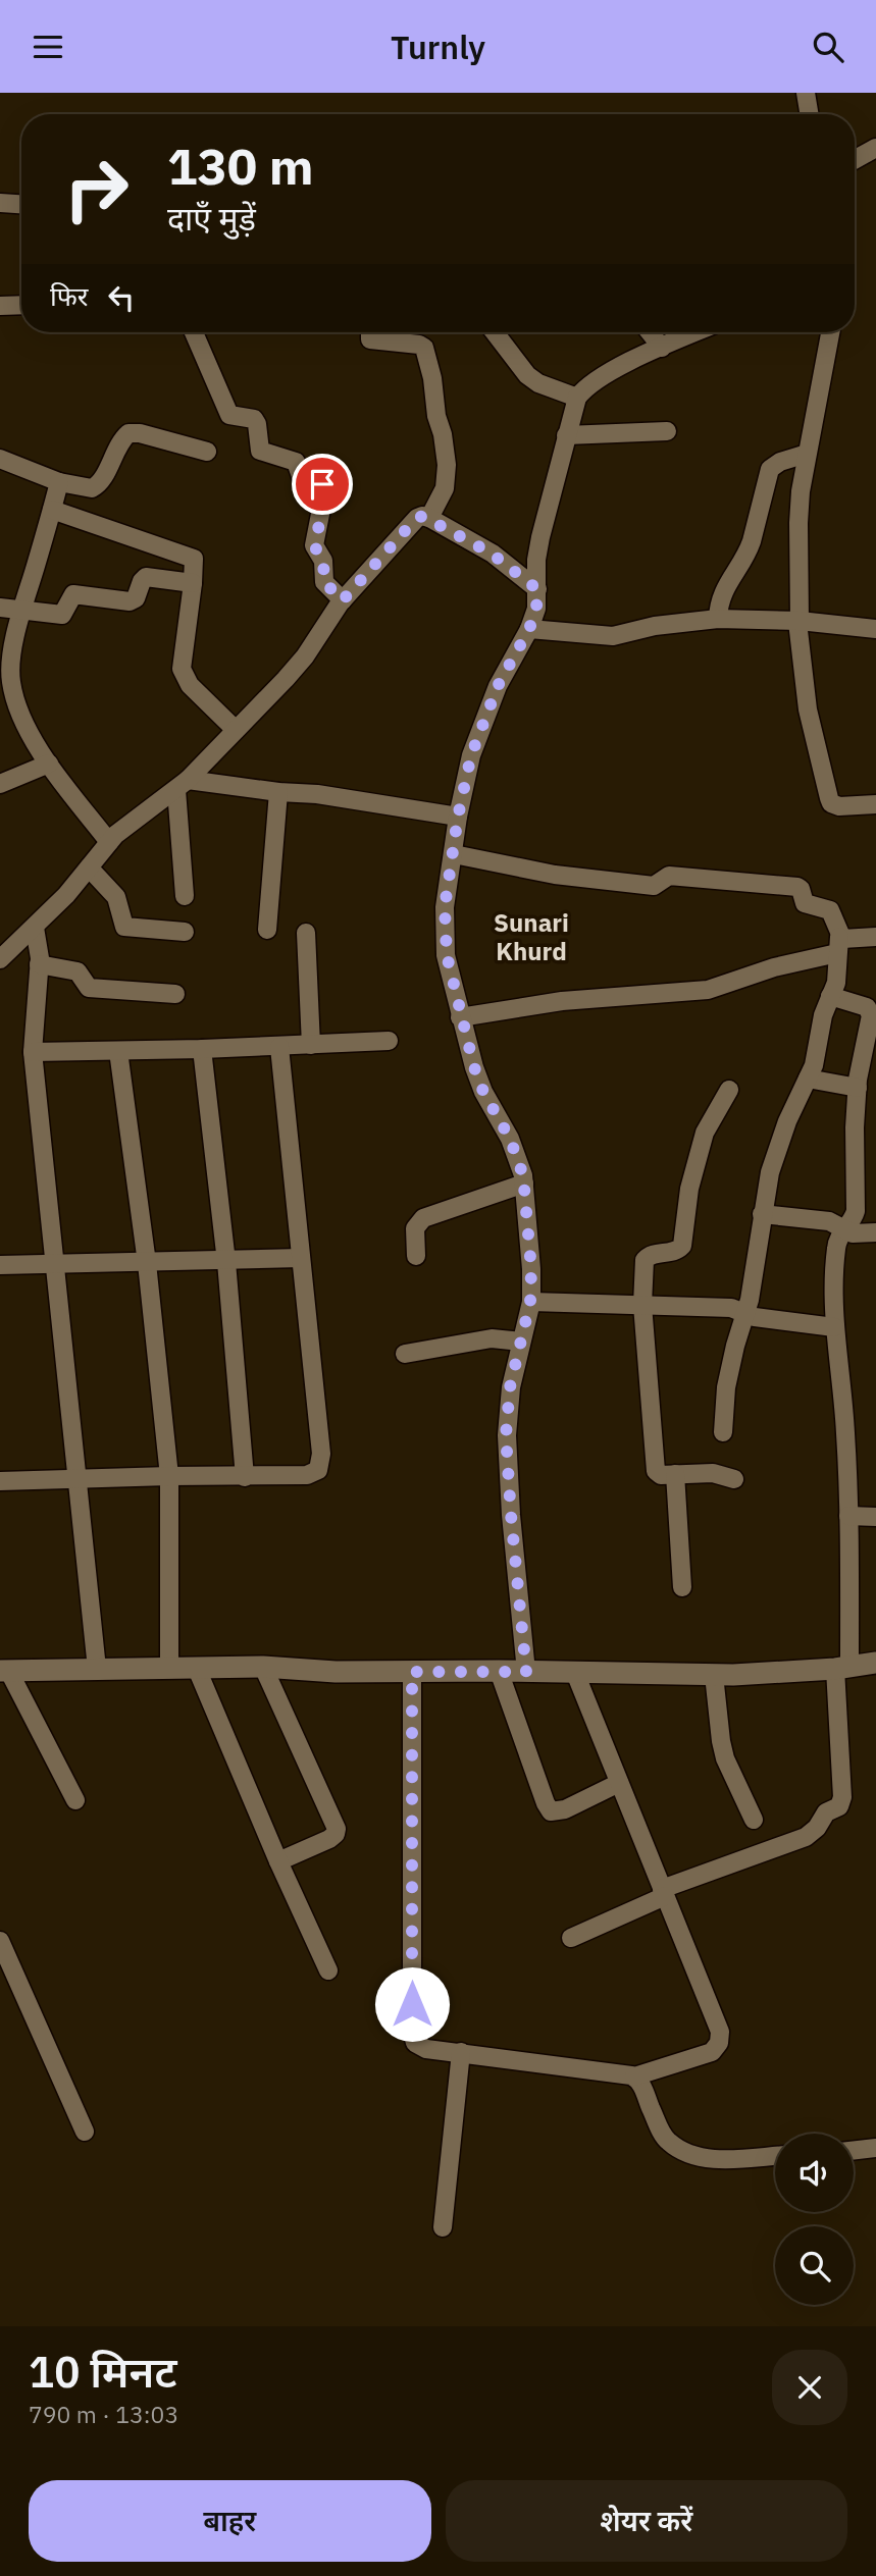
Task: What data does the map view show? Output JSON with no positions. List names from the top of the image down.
{
  "districts": ["Sunari Khurd"],
  "page": {
    "header": "Turnly",
    "turn": ["130 m", "दाएँ मुड़ें"],
    "then": "फिर",
    "heading": ["10 मिनट", "790 m · 13:03"],
    "buttons": ["बाहर", "शेयर करें"]
  }
}
